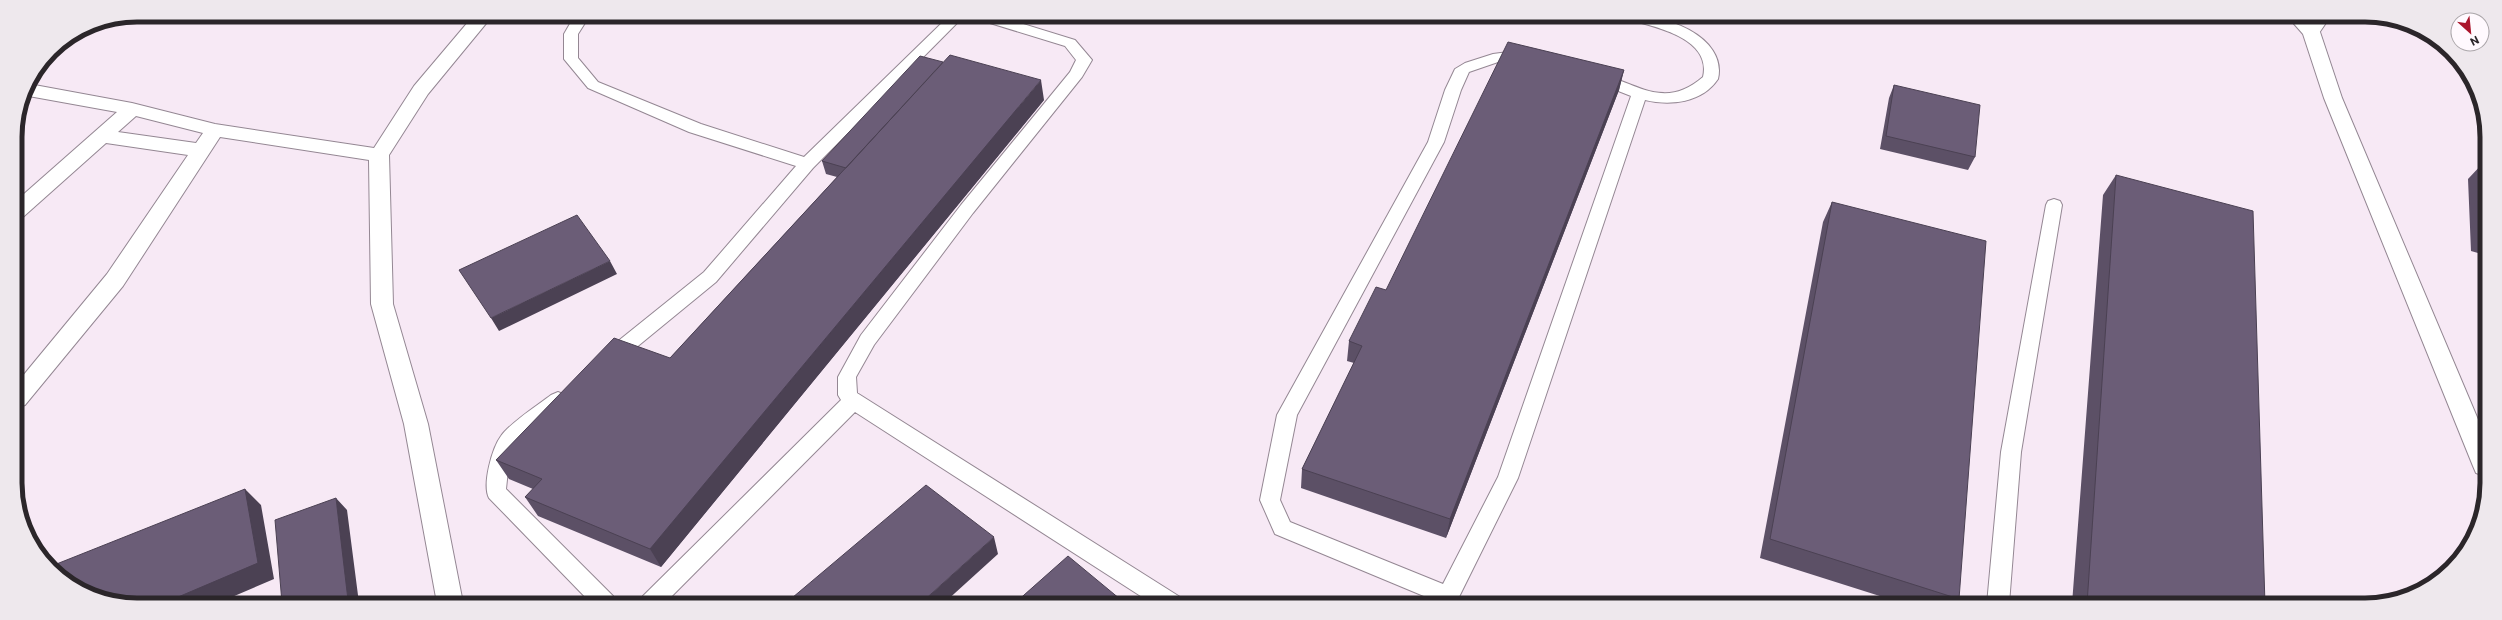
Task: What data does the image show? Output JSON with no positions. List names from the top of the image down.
{
  "north": "bottom right"
}
